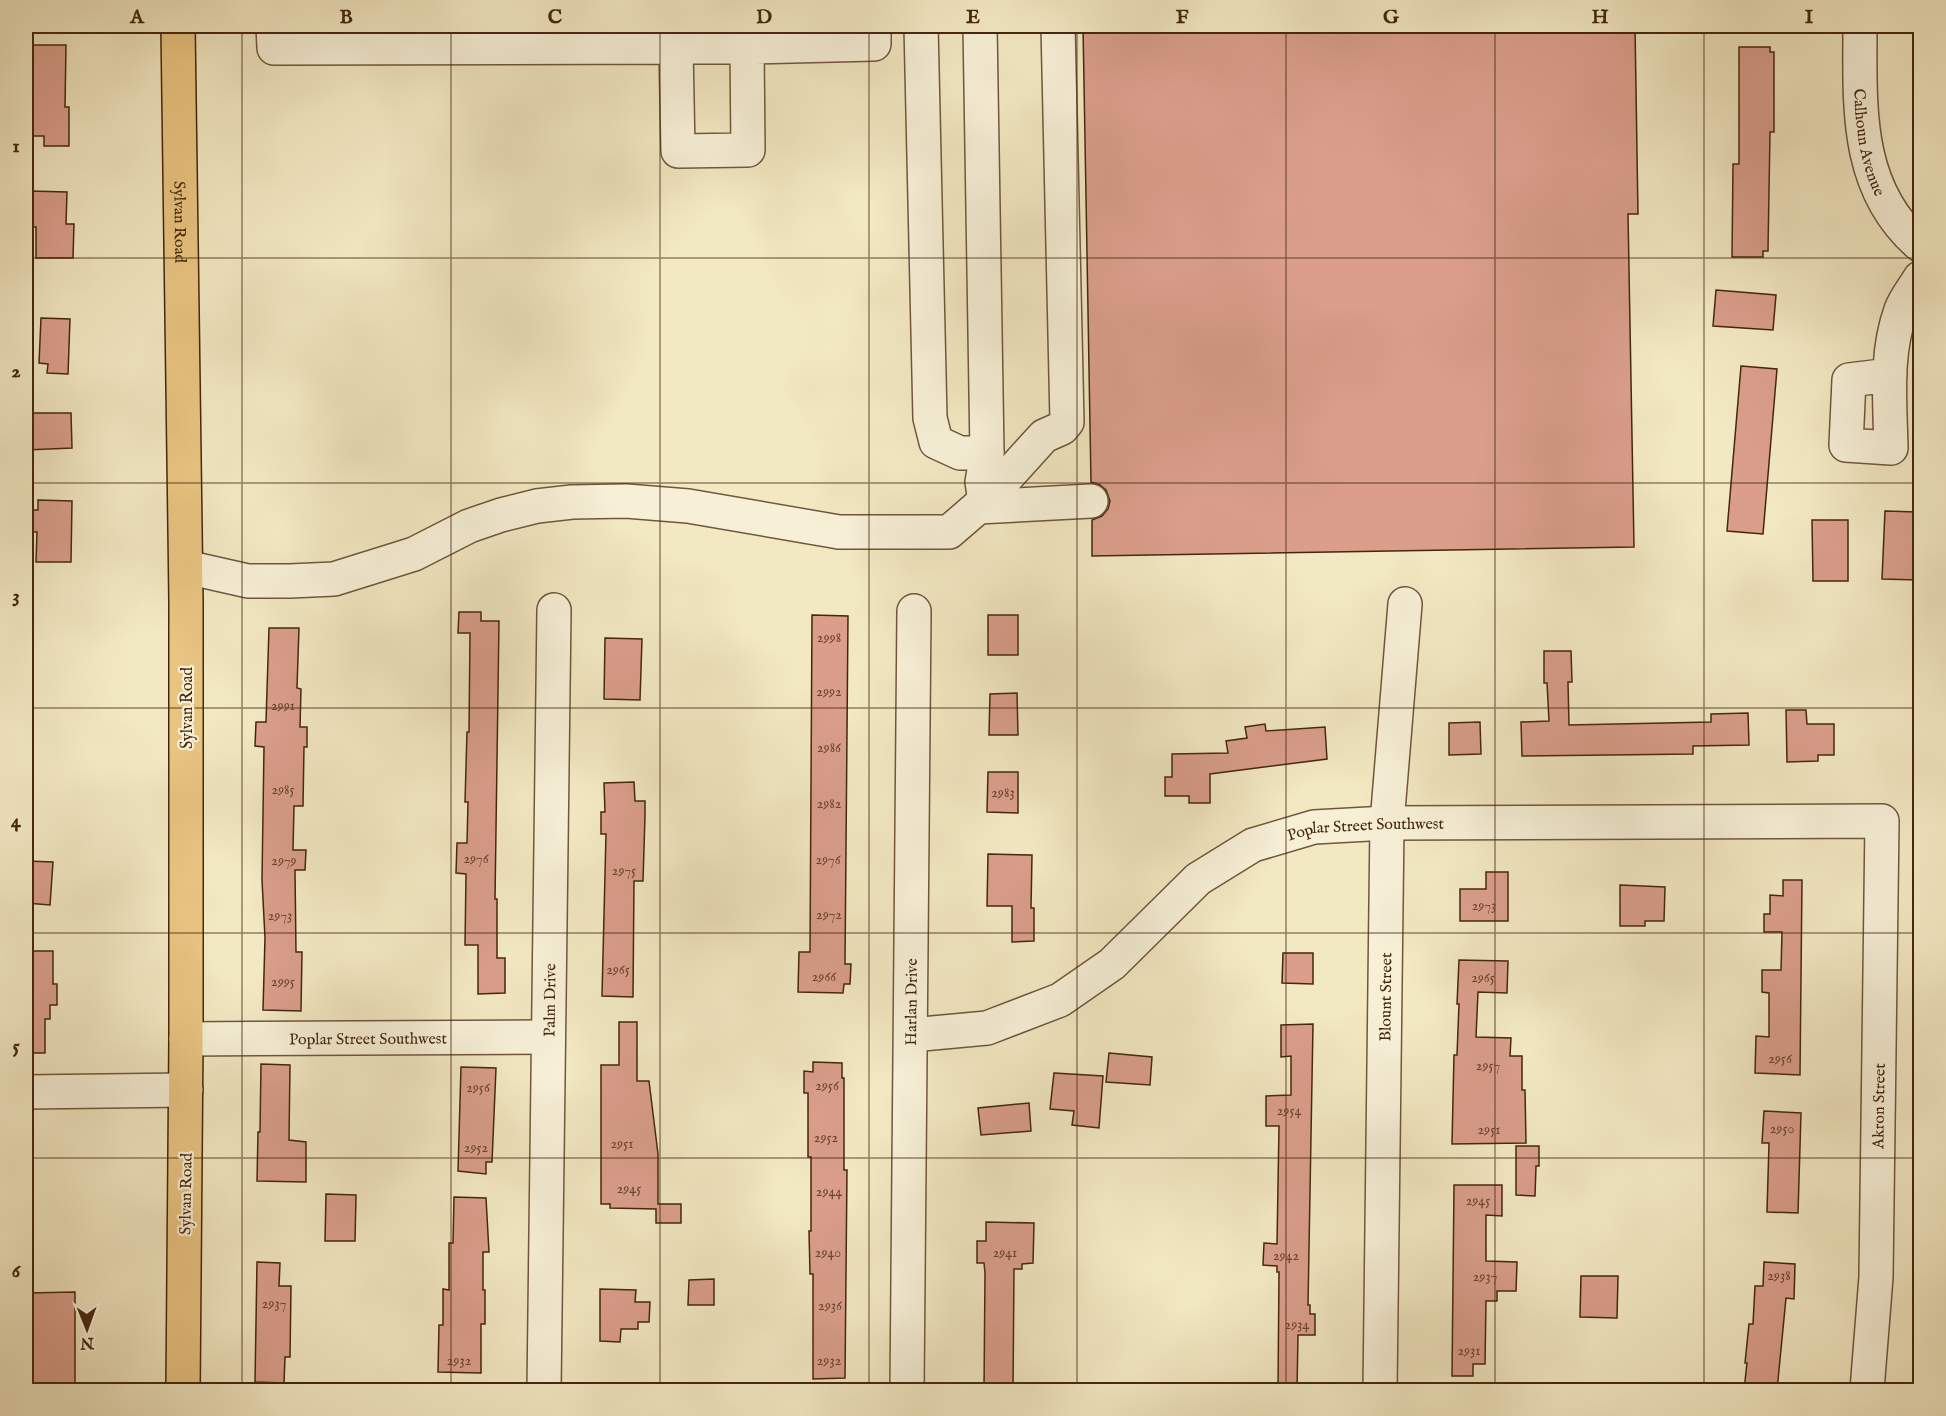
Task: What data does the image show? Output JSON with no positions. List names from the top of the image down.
{
  "streets": {
    "main road": ["Sylvan Road"],
    "street": [
      "Calhoun Avenue",
      "Poplar Street Southwest",
      "Blount Street",
      "Palm Drive",
      "Harlan Drive",
      "Akron Street"
    ]
  },
  "crossings": [
    ["Sylvan Road", "Poplar Street Southwest"],
    ["Poplar Street Southwest", "Blount Street"],
    ["Poplar Street Southwest", "Palm Drive"],
    ["Poplar Street Southwest", "Harlan Drive"],
    ["Poplar Street Southwest", "Akron Street"]
  ],
  "house_numbers": [
    "2998",
    "2992",
    "2991",
    "2986",
    "2985",
    "2983",
    "2982",
    "2976",
    "2976",
    "2979",
    "2975",
    "2973",
    "2972",
    "2973",
    "2965",
    "2966",
    "2965",
    "2995",
    "2956",
    "2957",
    "2956",
    "2956",
    "2954",
    "2950",
    "2951",
    "2952",
    "2951",
    "2952",
    "2945",
    "2944",
    "2945",
    "2940",
    "2941",
    "2942",
    "2938",
    "2937",
    "2937",
    "2936",
    "2934",
    "2931",
    "2932",
    "2932"
  ],
  "north": "bottom",
  "grid": {
    "columns": [
      "A",
      "B",
      "C",
      "D",
      "E",
      "F",
      "G",
      "H",
      "I"
    ],
    "rows": [
      "1",
      "2",
      "3",
      "4",
      "5",
      "6"
    ]
  }
}
